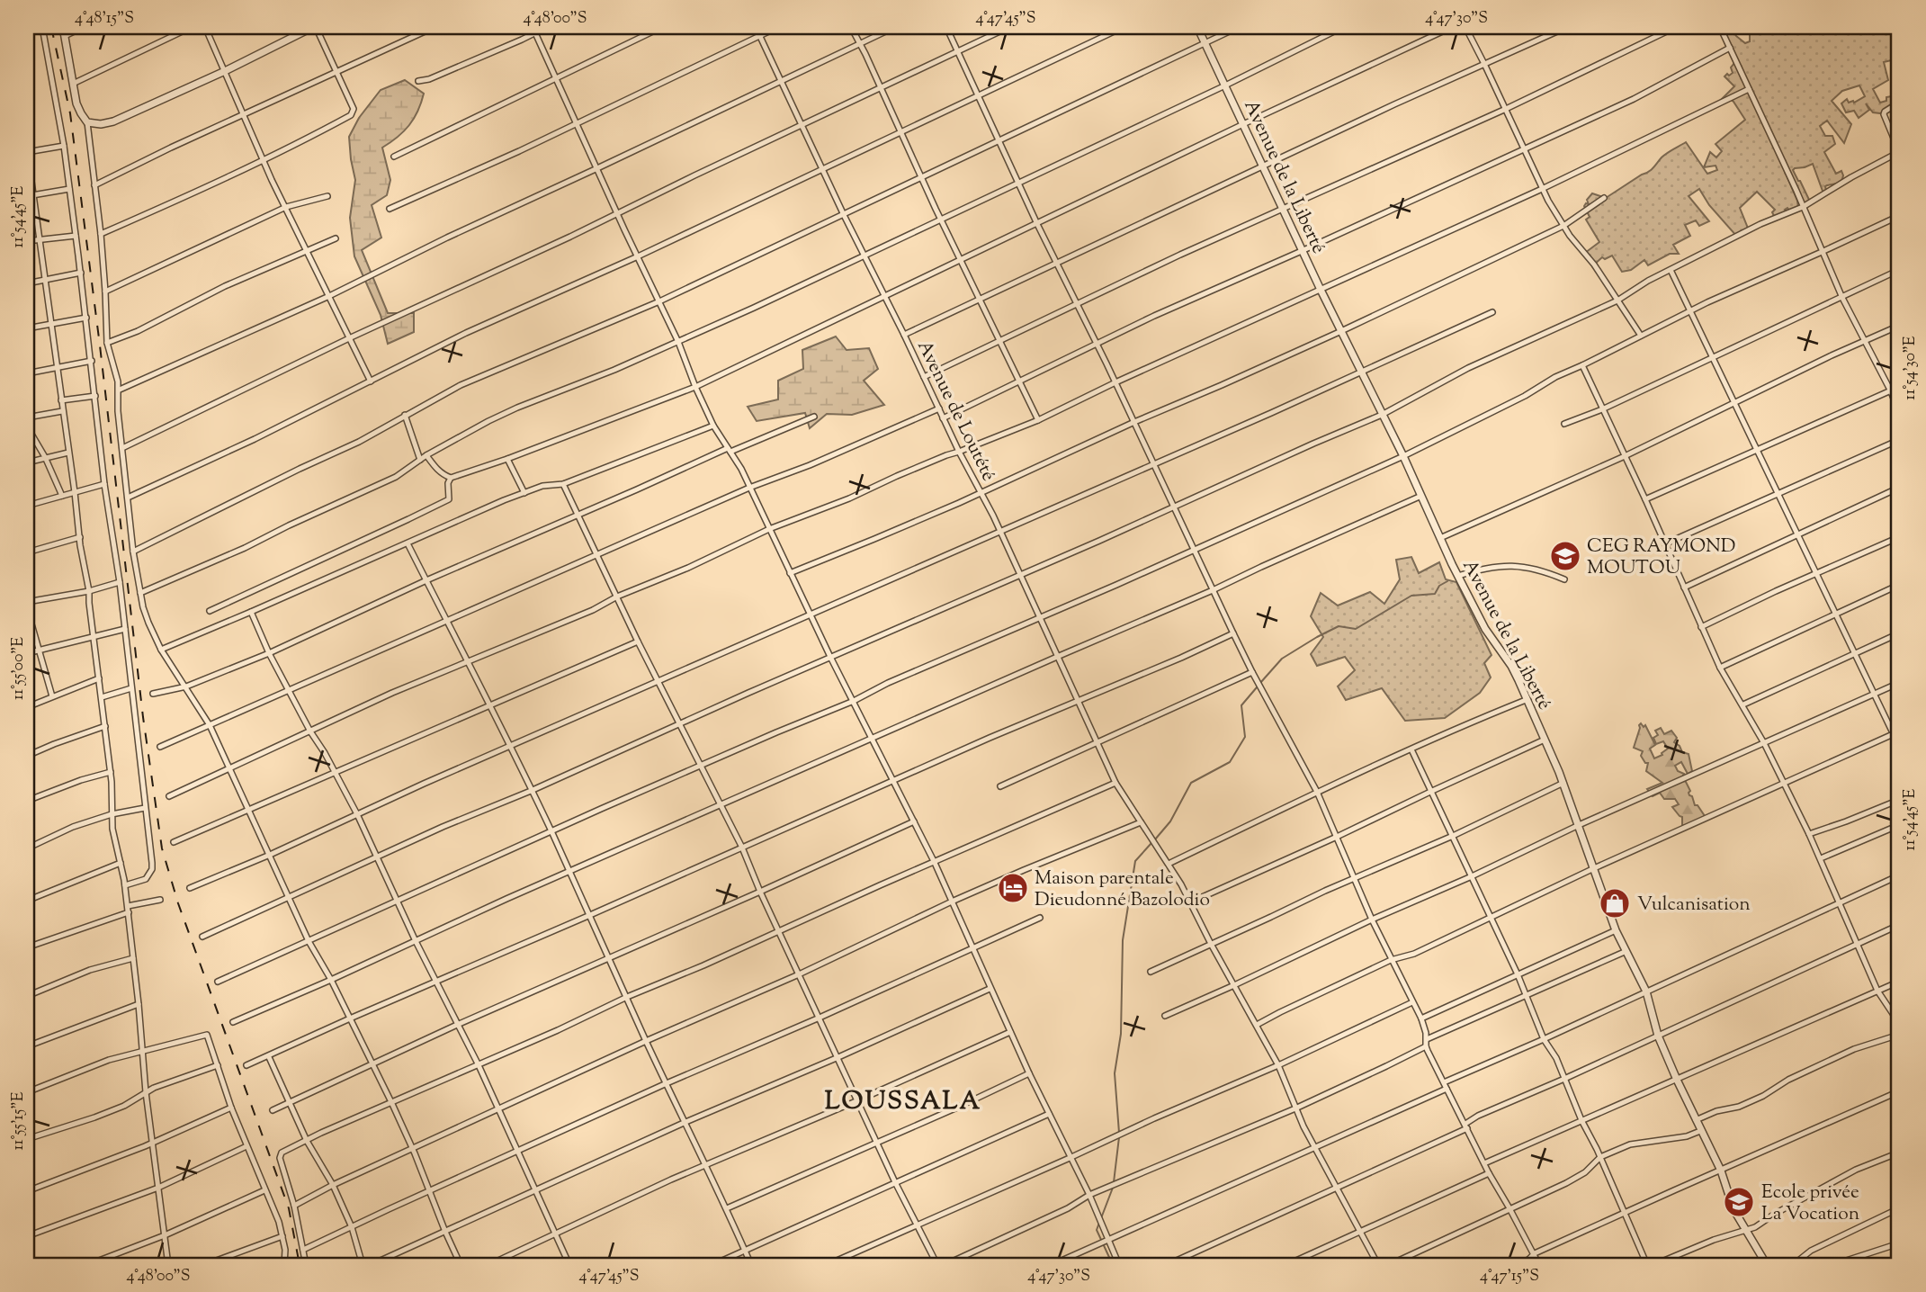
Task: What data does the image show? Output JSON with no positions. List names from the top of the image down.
{
  "streets": {
    "street": ["Avenue de la Liberté", "Avenue de Loutété"]
  },
  "districts": ["LOUSSALA"],
  "places": {
    "school or university": ["CEG RAYMOND MOUTOU", "Ecole privée La Vocation"],
    "hotel": ["Maison parentale Dieudonné Bazolodio"],
    "shop": ["Vulcanisation"]
  },
  "coordinates": [
    "4°48'15\"S",
    "4°48'00\"S",
    "4°47'45\"S",
    "4°47'30\"S",
    "11°54'45\"E",
    "11°54'30\"E",
    "11°55'00\"E",
    "11°55'15\"E",
    "4°47'15\"S"
  ]
}
